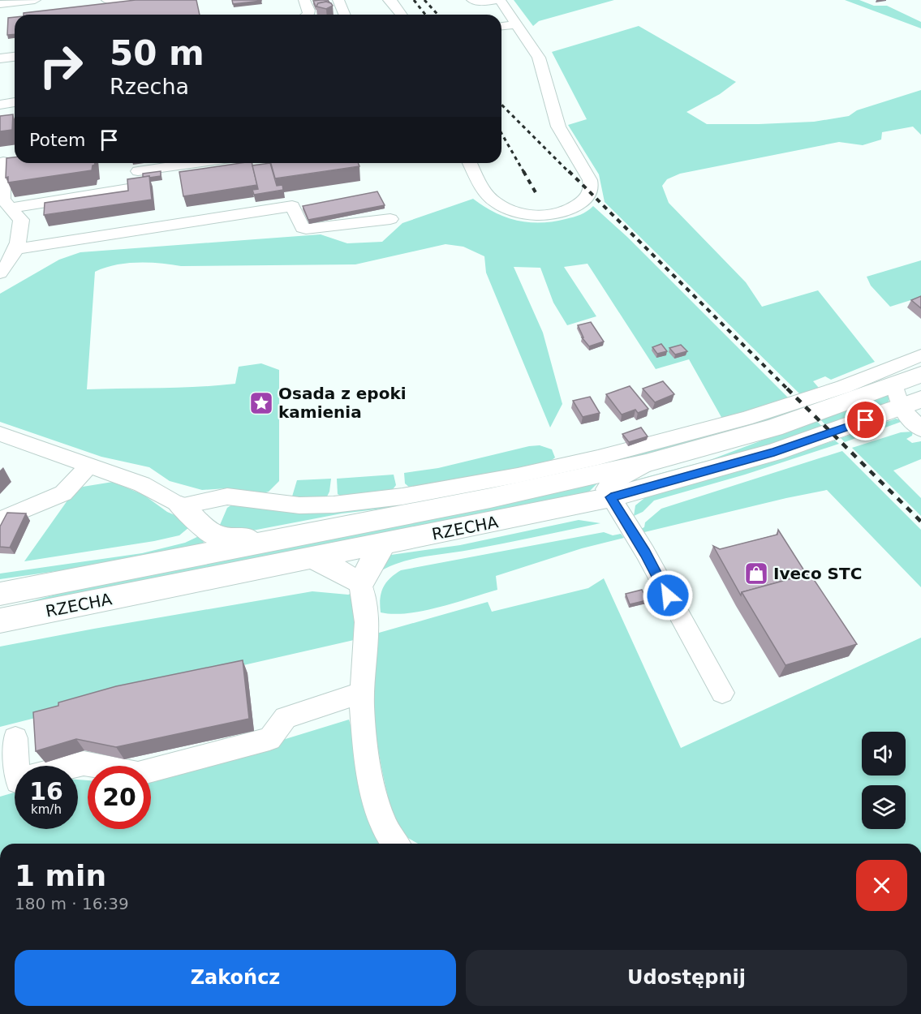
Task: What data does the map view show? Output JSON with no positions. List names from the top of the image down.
{
  "streets": {
    "main road": ["RZECHA"]
  },
  "places": {
    "place": ["Osada z epoki kamienia"],
    "shop": ["Iveco STC"]
  },
  "page": {
    "turn": ["50 m", "Rzecha"],
    "then": "Potem",
    "speed": "16 km/h",
    "limit": "20",
    "heading": ["1 min", "180 m · 16:39"],
    "buttons": ["Zakończ", "Udostępnij"]
  }
}
